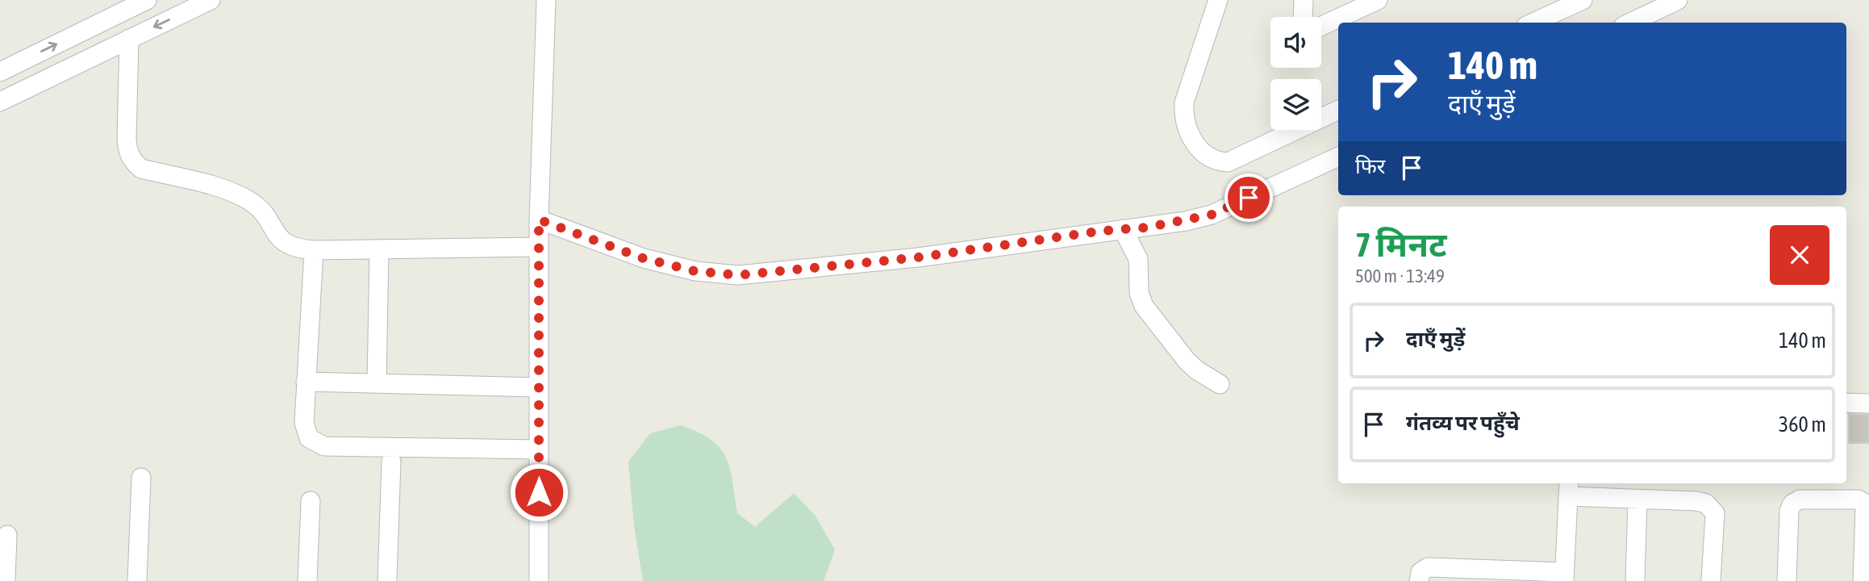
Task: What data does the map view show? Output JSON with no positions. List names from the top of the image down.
{
  "page": {
    "turn": ["140 m", "दाएँ मुड़ें"],
    "then": "फिर",
    "heading": ["7 मिनट", "500 m · 13:49"],
    "list": [
      {
        "name": "दाएँ मुड़ें",
        "value": "140 m"
      },
      {
        "name": "गंतव्य पर पहुँचे",
        "value": "360 m"
      }
    ]
  }
}
